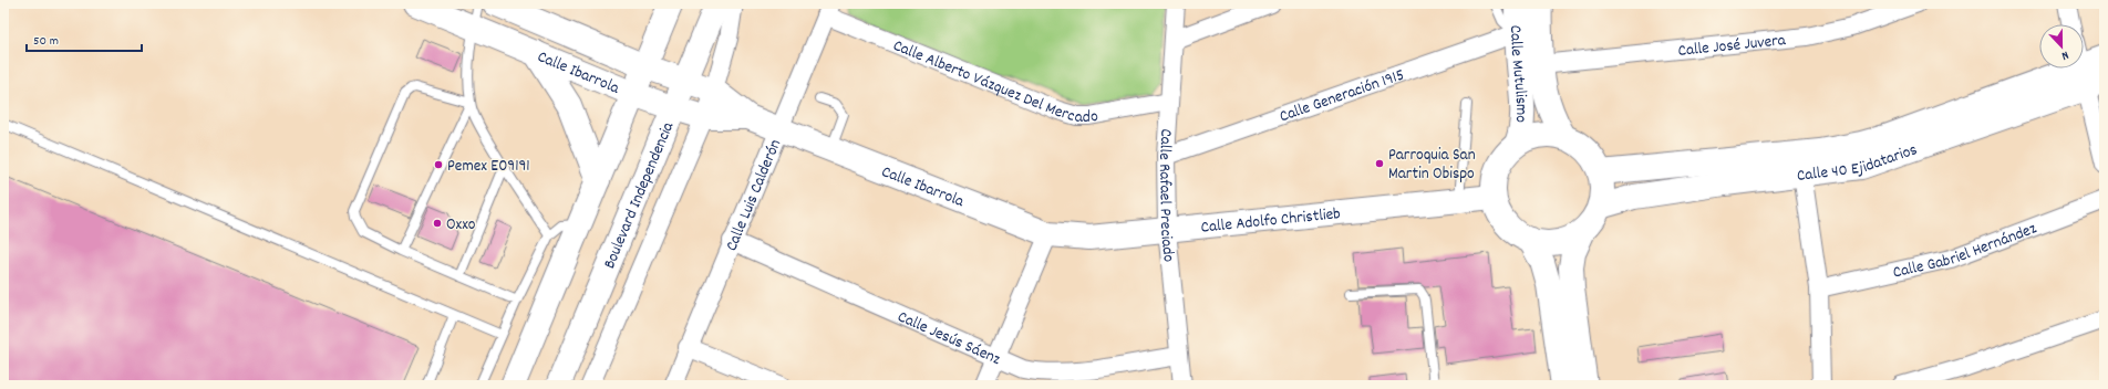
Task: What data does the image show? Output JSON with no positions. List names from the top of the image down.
{
  "streets": {
    "main road": [
      "Calle Ibarrola",
      "Calle Mutulismo",
      "Calle 40 Ejidatarios",
      "Boulevard Independencia",
      "Calle Adolfo Christlieb"
    ],
    "street": [
      "Calle José Juvera",
      "Calle Alberto Vázquez Del Mercado",
      "Calle Generación 1915",
      "Calle Luis Calderón",
      "Calle Rafael Preciado",
      "Calle Gabriel Hernández",
      "Calle Jesús Sáenz"
    ]
  },
  "crossings": [
    ["Calle José Juvera", "Calle Mutulismo"],
    ["Calle Ibarrola", "Boulevard Independencia"],
    ["Calle Ibarrola", "Calle Luis Calderón"],
    ["Calle Ibarrola", "Calle Adolfo Christlieb"],
    ["Calle Mutulismo", "Calle Generación 1915"],
    ["Calle Mutulismo", "Calle 40 Ejidatarios"],
    ["Calle Mutulismo", "Calle Adolfo Christlieb"],
    ["Calle Alberto Vázquez Del Mercado", "Calle Luis Calderón"],
    ["Calle Alberto Vázquez Del Mercado", "Calle Rafael Preciado"],
    ["Calle Generación 1915", "Calle Rafael Preciado"],
    ["Calle 40 Ejidatarios", "Calle Adolfo Christlieb"],
    ["Calle Luis Calderón", "Calle Jesús Sáenz"],
    ["Calle Rafael Preciado", "Calle Adolfo Christlieb"],
    ["Calle Rafael Preciado", "Calle Jesús Sáenz"]
  ],
  "places": ["Parroquia San Martin Obispo", "Pemex E09191", "Oxxo"],
  "scale_bar": "50 m",
  "north": "bottom"
}
